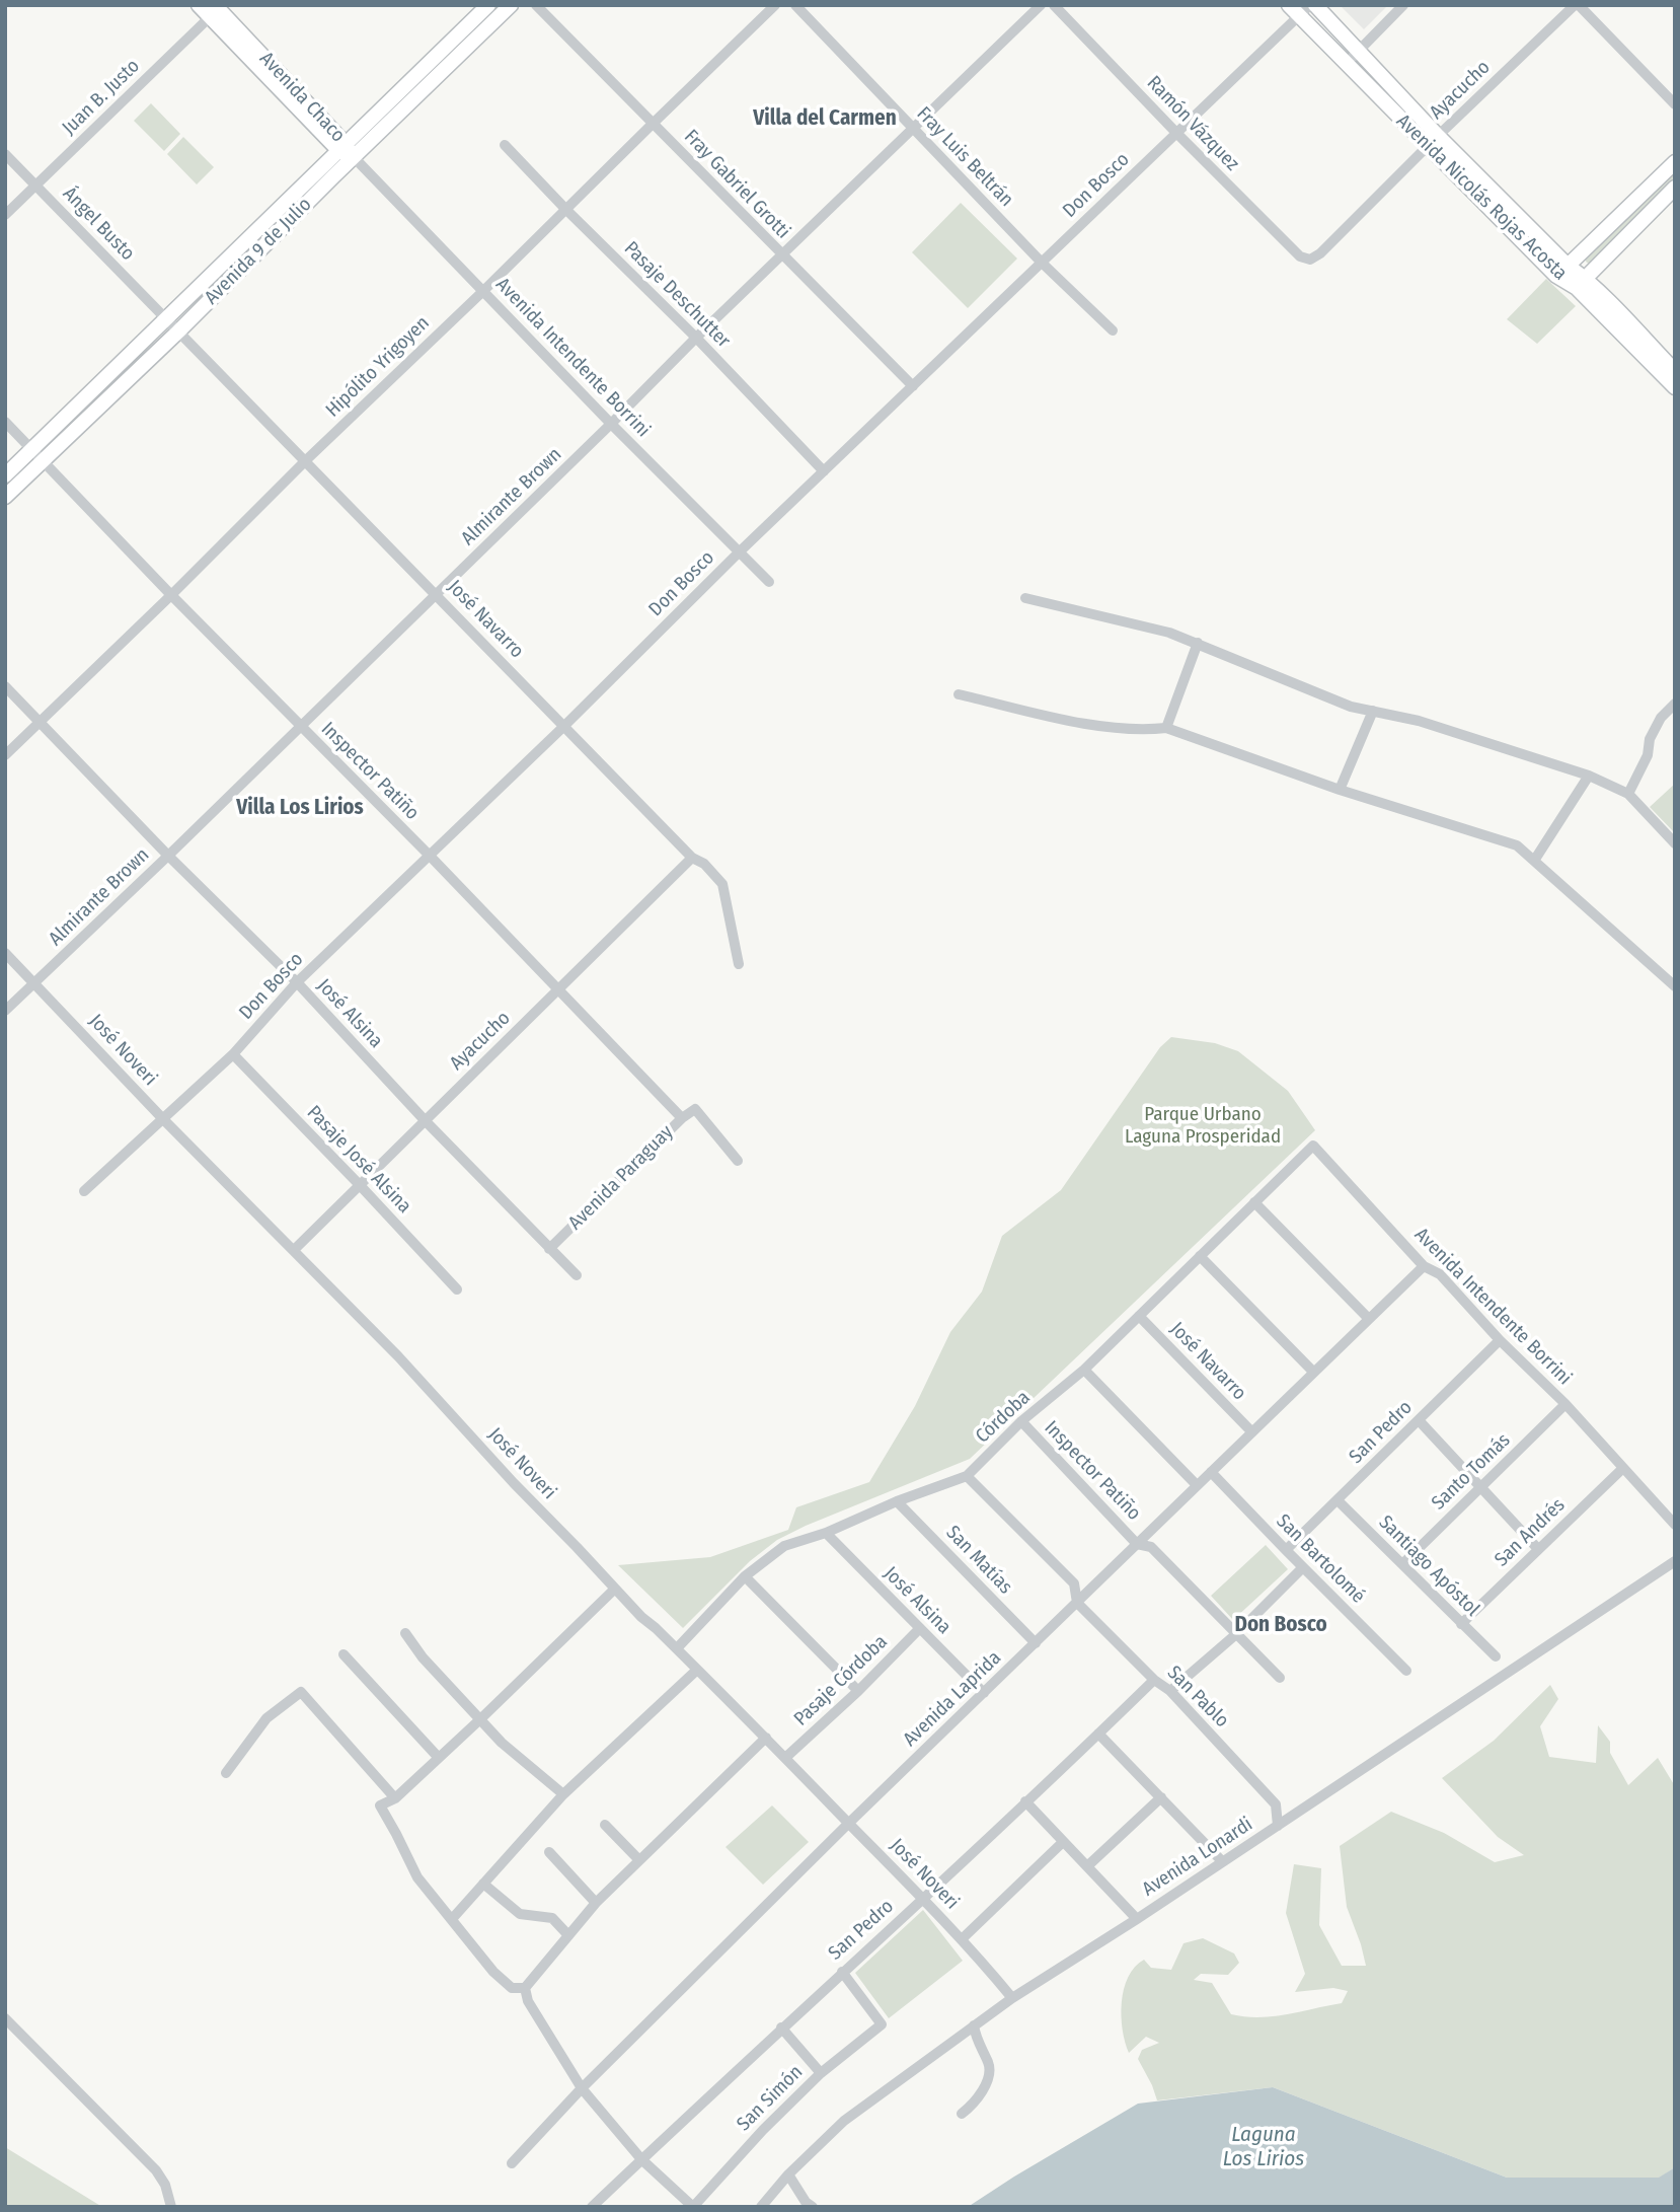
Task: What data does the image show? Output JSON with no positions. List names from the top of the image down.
{
  "streets": {
    "main road": ["Avenida Chaco", "Avenida Nicolás Rojas Acosta", "Avenida 9 de Julio"],
    "street": [
      "Ayacucho",
      "Juan B. Justo",
      "Ramón Vázquez",
      "Fray Luis Beltrán",
      "Fray Gabriel Grotti",
      "Don Bosco",
      "Ángel Busto",
      "Pasaje Deschutter",
      "Avenida Intendente Borrini",
      "Hipólito Yrigoyen",
      "Almirante Brown",
      "José Navarro",
      "Inspector Patiño",
      "José Alsina",
      "José Noveri",
      "Pasaje José Alsina",
      "Avenida Paraguay",
      "Córdoba",
      "San Pedro",
      "Santo Tomás",
      "San Andrés",
      "San Bartolomé",
      "San Matías",
      "Santiago Apóstol",
      "Pasaje Córdoba",
      "San Pablo",
      "Avenida Laprida",
      "Avenida Lonardi",
      "San Simón"
    ]
  },
  "crossings": [
    ["Ayacucho", "Ramón Vázquez"],
    ["Ayacucho", "Avenida Nicolás Rojas Acosta"],
    ["Ayacucho", "José Navarro"],
    ["Ayacucho", "Inspector Patiño"],
    ["Ayacucho", "José Alsina"],
    ["Ayacucho", "José Noveri"],
    ["Ayacucho", "Pasaje José Alsina"],
    ["Juan B. Justo", "Avenida Chaco"],
    ["Juan B. Justo", "Ángel Busto"],
    ["Avenida Chaco", "Avenida 9 de Julio"],
    ["Avenida Chaco", "Avenida Intendente Borrini"],
    ["Ramón Vázquez", "Don Bosco"],
    ["Fray Luis Beltrán", "Don Bosco"],
    ["Fray Luis Beltrán", "Almirante Brown"],
    ["Fray Gabriel Grotti", "Don Bosco"],
    ["Fray Gabriel Grotti", "Hipólito Yrigoyen"],
    ["Fray Gabriel Grotti", "Almirante Brown"],
    ["Don Bosco", "Avenida Nicolás Rojas Acosta"],
    ["Don Bosco", "Pasaje Deschutter"],
    ["Don Bosco", "Avenida Intendente Borrini"],
    ["Don Bosco", "José Navarro"],
    ["Don Bosco", "Inspector Patiño"],
    ["Don Bosco", "José Alsina"],
    ["Don Bosco", "José Noveri"],
    ["Don Bosco", "Pasaje José Alsina"],
    ["Ángel Busto", "Avenida 9 de Julio"],
    ["Ángel Busto", "José Navarro"],
    ["Avenida 9 de Julio", "Avenida Intendente Borrini"],
    ["Avenida 9 de Julio", "José Navarro"],
    ["Avenida 9 de Julio", "Inspector Patiño"],
    ["Pasaje Deschutter", "Hipólito Yrigoyen"],
    ["Pasaje Deschutter", "Almirante Brown"],
    ["Avenida Intendente Borrini", "Hipólito Yrigoyen"],
    ["Avenida Intendente Borrini", "Almirante Brown"],
    ["Avenida Intendente Borrini", "Córdoba"],
    ["Avenida Intendente Borrini", "San Pedro"],
    ["Avenida Intendente Borrini", "Santo Tomás"],
    ["Avenida Intendente Borrini", "San Andrés"],
    ["Avenida Intendente Borrini", "Avenida Laprida"],
    ["Hipólito Yrigoyen", "José Navarro"],
    ["Hipólito Yrigoyen", "Inspector Patiño"],
    ["Hipólito Yrigoyen", "José Alsina"],
    ["Almirante Brown", "José Navarro"],
    ["Almirante Brown", "Inspector Patiño"],
    ["Almirante Brown", "José Alsina"],
    ["Almirante Brown", "José Noveri"],
    ["José Navarro", "Córdoba"],
    ["José Navarro", "Avenida Laprida"],
    ["Inspector Patiño", "Avenida Paraguay"],
    ["Inspector Patiño", "Córdoba"],
    ["Inspector Patiño", "Avenida Laprida"],
    ["José Alsina", "Avenida Paraguay"],
    ["José Alsina", "Córdoba"],
    ["José Alsina", "Pasaje Córdoba"],
    ["José Alsina", "Avenida Laprida"],
    ["José Noveri", "Córdoba"],
    ["José Noveri", "San Pedro"],
    ["José Noveri", "Pasaje Córdoba"],
    ["José Noveri", "Avenida Laprida"],
    ["José Noveri", "Avenida Lonardi"],
    ["Córdoba", "San Matías"],
    ["Córdoba", "San Pablo"],
    ["San Pedro", "San Bartolomé"],
    ["San Pedro", "Santiago Apóstol"],
    ["San Pedro", "San Pablo"],
    ["San Pedro", "San Simón"],
    ["Santo Tomás", "Santiago Apóstol"],
    ["San Andrés", "Santiago Apóstol"],
    ["San Bartolomé", "Avenida Laprida"],
    ["San Matías", "Avenida Laprida"],
    ["San Pablo", "Avenida Laprida"],
    ["San Pablo", "Avenida Lonardi"]
  ],
  "districts": ["Villa del Carmen", "Villa Los Lirios", "Don Bosco"],
  "water": ["Laguna Los Lirios"],
  "parks": ["Parque Urbano Laguna Prosperidad"]
}
